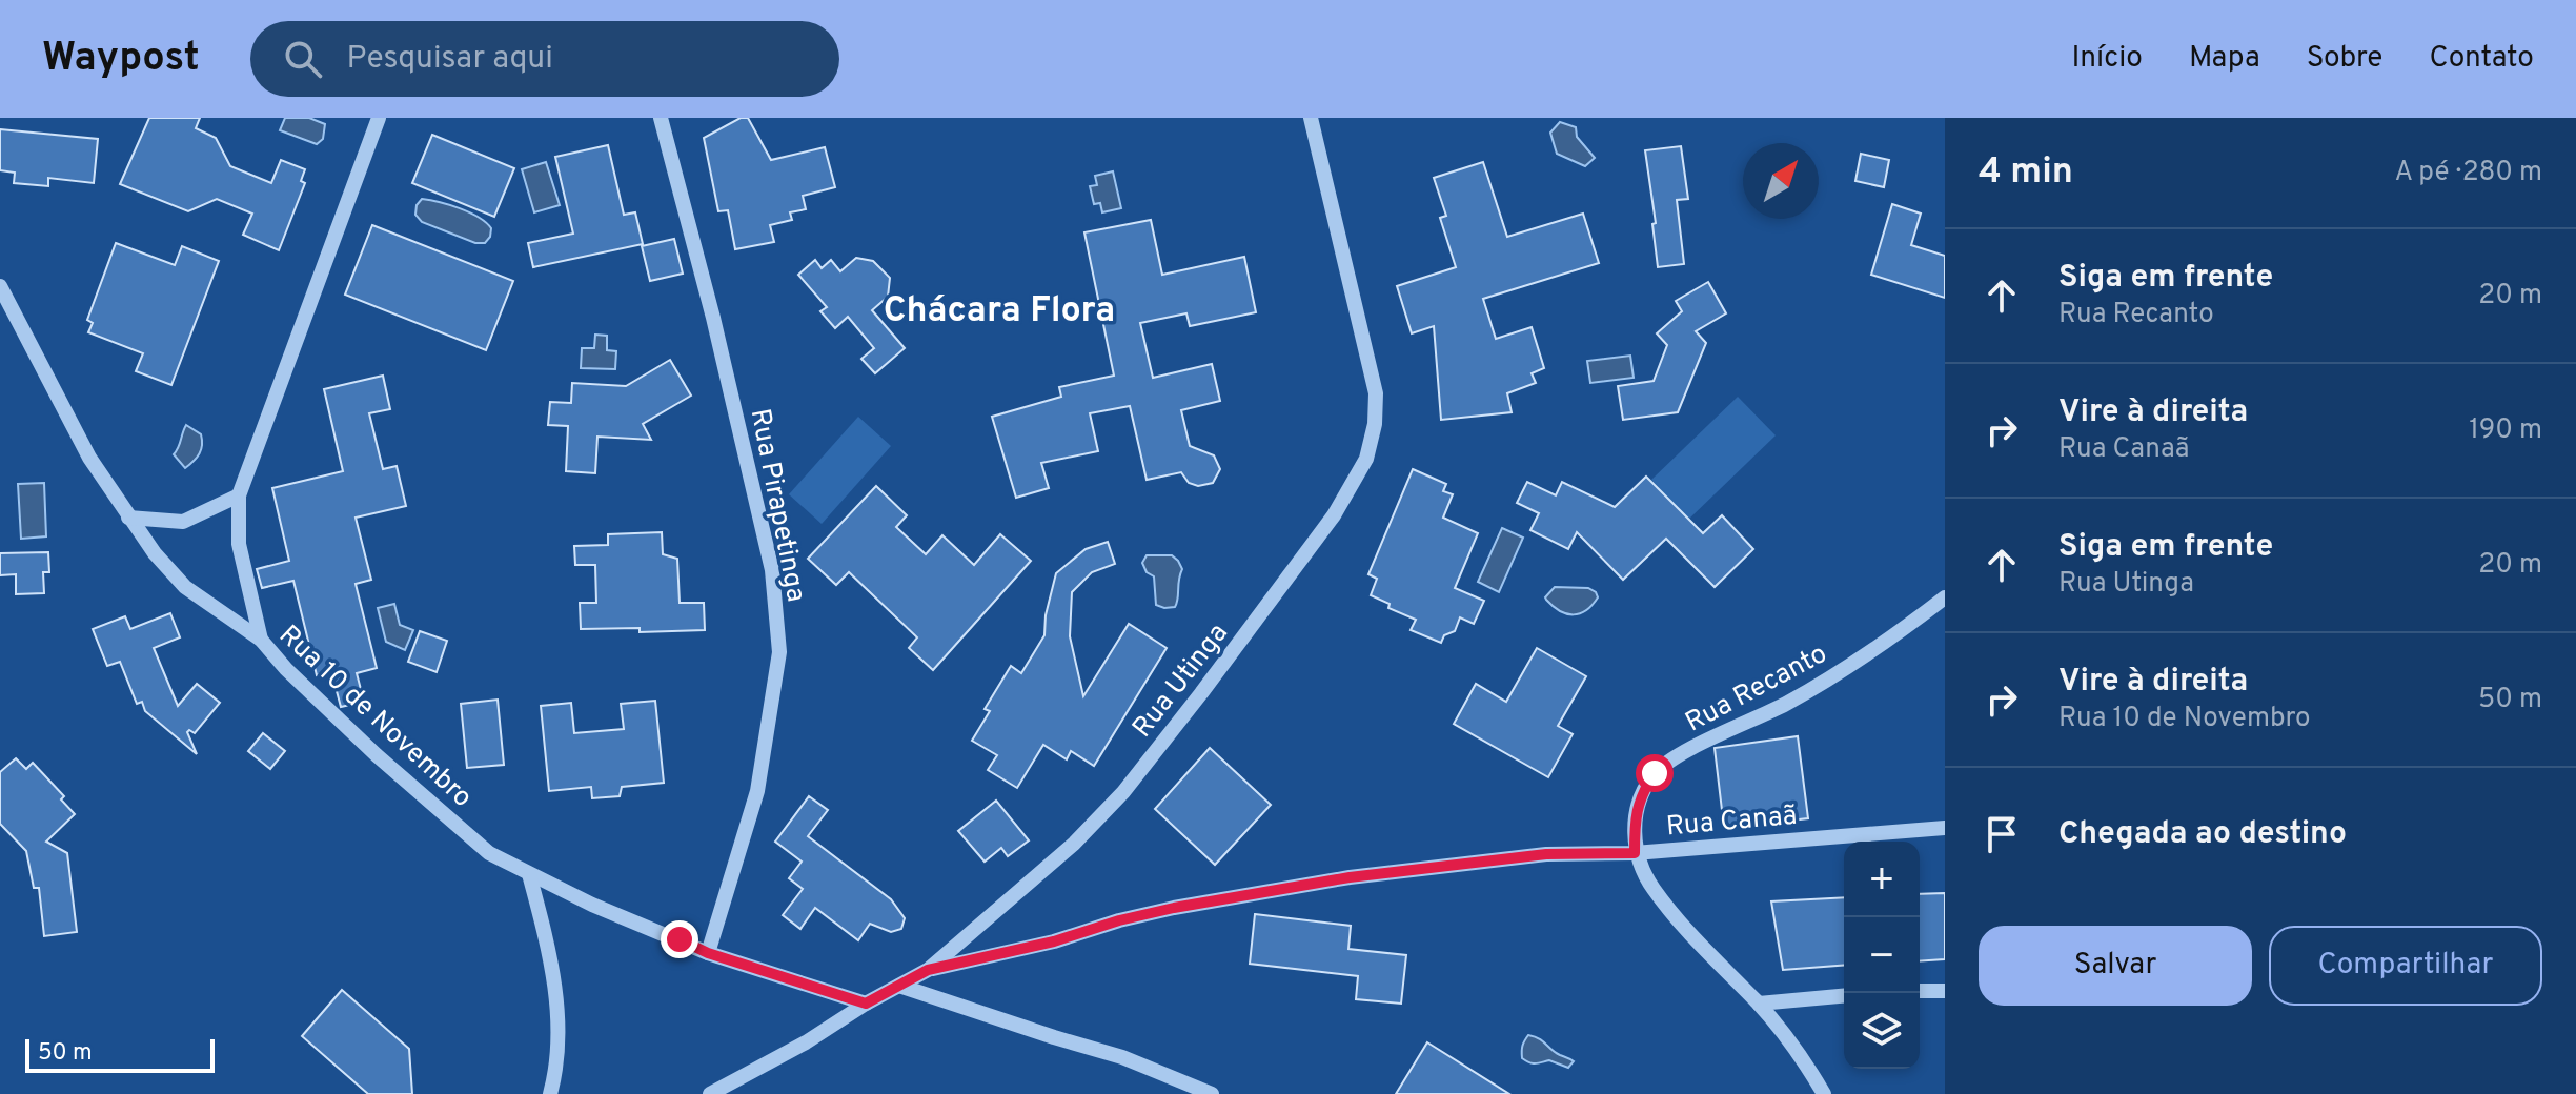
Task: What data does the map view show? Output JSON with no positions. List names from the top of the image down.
{
  "streets": {
    "street": [
      "Rua Pirapetinga",
      "Rua Utinga",
      "Rua Recanto",
      "Rua 10 de Novembro",
      "Rua Canaã"
    ]
  },
  "crossings": [
    ["Rua Pirapetinga", "Rua 10 de Novembro"],
    ["Rua Utinga", "Rua 10 de Novembro"],
    ["Rua Utinga", "Rua Canaã"],
    ["Rua Recanto", "Rua Canaã"]
  ],
  "districts": ["Chácara Flora"],
  "scale_bar": "50 m",
  "north": "top right",
  "page": {
    "header": "Waypost",
    "search": "Pesquisar aqui",
    "nav": [
      "Início",
      "Mapa",
      "Sobre",
      "Contato"
    ],
    "heading": ["4 min", "A pé · 280 m"],
    "list": [
      ["Siga em frente", "Rua Recanto", "20 m"],
      ["Vire à direita", "Rua Canaã", "190 m"],
      ["Siga em frente", "Rua Utinga", "20 m"],
      ["Vire à direita", "Rua 10 de Novembro", "50 m"],
      "Chegada ao destino"
    ],
    "map_buttons": ["+", "−"],
    "buttons": ["Salvar", "Compartilhar"],
    "scale": "50 m"
  }
}
